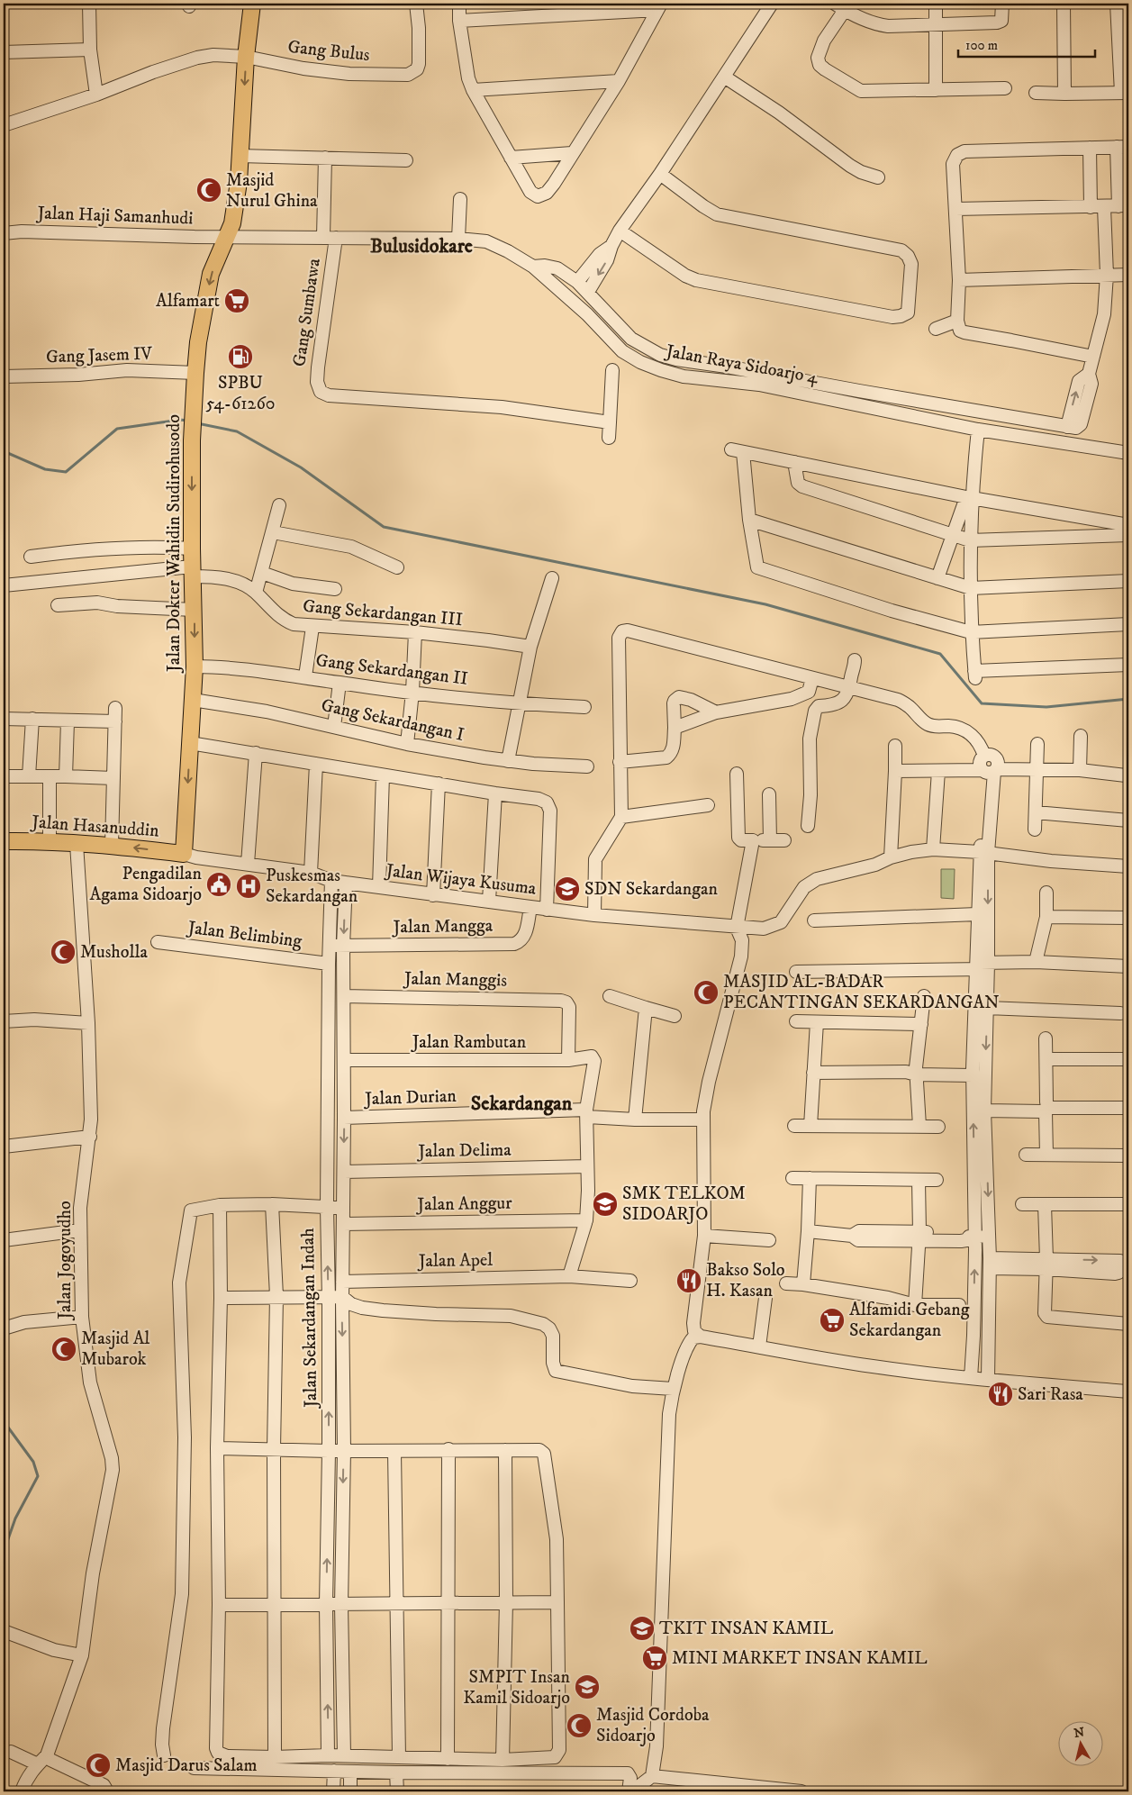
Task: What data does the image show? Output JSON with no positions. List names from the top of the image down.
{
  "streets": {
    "main road": ["Jalan Dokter Wahidin Sudirohusodo", "Jalan Hasanuddin"],
    "street": [
      "Gang Bulus",
      "Jalan Haji Samanhudi",
      "Gang Sumbawa",
      "Gang Jasem IV",
      "Jalan Raya Sidoarjo 4",
      "Gang Sekardangan III",
      "Gang Sekardangan II",
      "Gang Sekardangan I",
      "Jalan Wijaya Kusuma",
      "Jalan Mangga",
      "Jalan Belimbing",
      "Jalan Manggis",
      "Jalan Rambutan",
      "Jalan Durian",
      "Jalan Delima",
      "Jalan Anggur",
      "Jalan Jogoyudho",
      "Jalan Apel",
      "Jalan Sekardangan Indah"
    ]
  },
  "crossings": [
    ["Gang Bulus", "Jalan Dokter Wahidin Sudirohusodo"],
    ["Jalan Haji Samanhudi", "Jalan Raya Sidoarjo 4"],
    ["Jalan Haji Samanhudi", "Jalan Dokter Wahidin Sudirohusodo"],
    ["Gang Sumbawa", "Jalan Raya Sidoarjo 4"],
    ["Gang Jasem IV", "Jalan Dokter Wahidin Sudirohusodo"],
    ["Jalan Raya Sidoarjo 4", "Jalan Dokter Wahidin Sudirohusodo"],
    ["Jalan Dokter Wahidin Sudirohusodo", "Gang Sekardangan III"],
    ["Jalan Dokter Wahidin Sudirohusodo", "Gang Sekardangan II"],
    ["Jalan Dokter Wahidin Sudirohusodo", "Gang Sekardangan I"],
    ["Jalan Dokter Wahidin Sudirohusodo", "Jalan Hasanuddin"],
    ["Jalan Dokter Wahidin Sudirohusodo", "Jalan Wijaya Kusuma"],
    ["Jalan Hasanuddin", "Jalan Wijaya Kusuma"],
    ["Jalan Hasanuddin", "Jalan Jogoyudho"],
    ["Jalan Wijaya Kusuma", "Jalan Mangga"],
    ["Jalan Wijaya Kusuma", "Jalan Sekardangan Indah"],
    ["Jalan Mangga", "Jalan Sekardangan Indah"],
    ["Jalan Belimbing", "Jalan Sekardangan Indah"],
    ["Jalan Manggis", "Jalan Rambutan"],
    ["Jalan Manggis", "Jalan Sekardangan Indah"],
    ["Jalan Rambutan", "Jalan Durian"],
    ["Jalan Rambutan", "Jalan Sekardangan Indah"],
    ["Jalan Durian", "Jalan Sekardangan Indah"],
    ["Jalan Delima", "Jalan Sekardangan Indah"],
    ["Jalan Anggur", "Jalan Sekardangan Indah"],
    ["Jalan Apel", "Jalan Sekardangan Indah"]
  ],
  "one_way": ["Jalan Dokter Wahidin Sudirohusodo", "Jalan Hasanuddin"],
  "districts": ["Bulusidokare", "Sekardangan"],
  "places": {
    "mosque": [
      "Masjid Nurul Ghina",
      "Musholla",
      "MASJID AL-BADAR PECANTINGAN SEKARDANGAN",
      "Masjid Al Mubarok",
      "Masjid Cordoba Sidoarjo",
      "Masjid Darus Salam"
    ],
    "supermarket": ["Alfamart", "Alfamidi Gebang Sekardangan", "MINI MARKET INSAN KAMIL"],
    "fuel station": ["SPBU 54-61260"],
    "public building": ["Pengadilan Agama Sidoarjo"],
    "hospital": ["Puskesmas Sekardangan"],
    "school or university": [
      "SDN Sekardangan",
      "SMK TELKOM SIDOARJO",
      "TKIT INSAN KAMIL",
      "SMPIT Insan Kamil Sidoarjo"
    ],
    "restaurant": ["Bakso Solo H. Kasan", "Sari Rasa"]
  },
  "scale_bar": "100 m",
  "north": "top"
}
